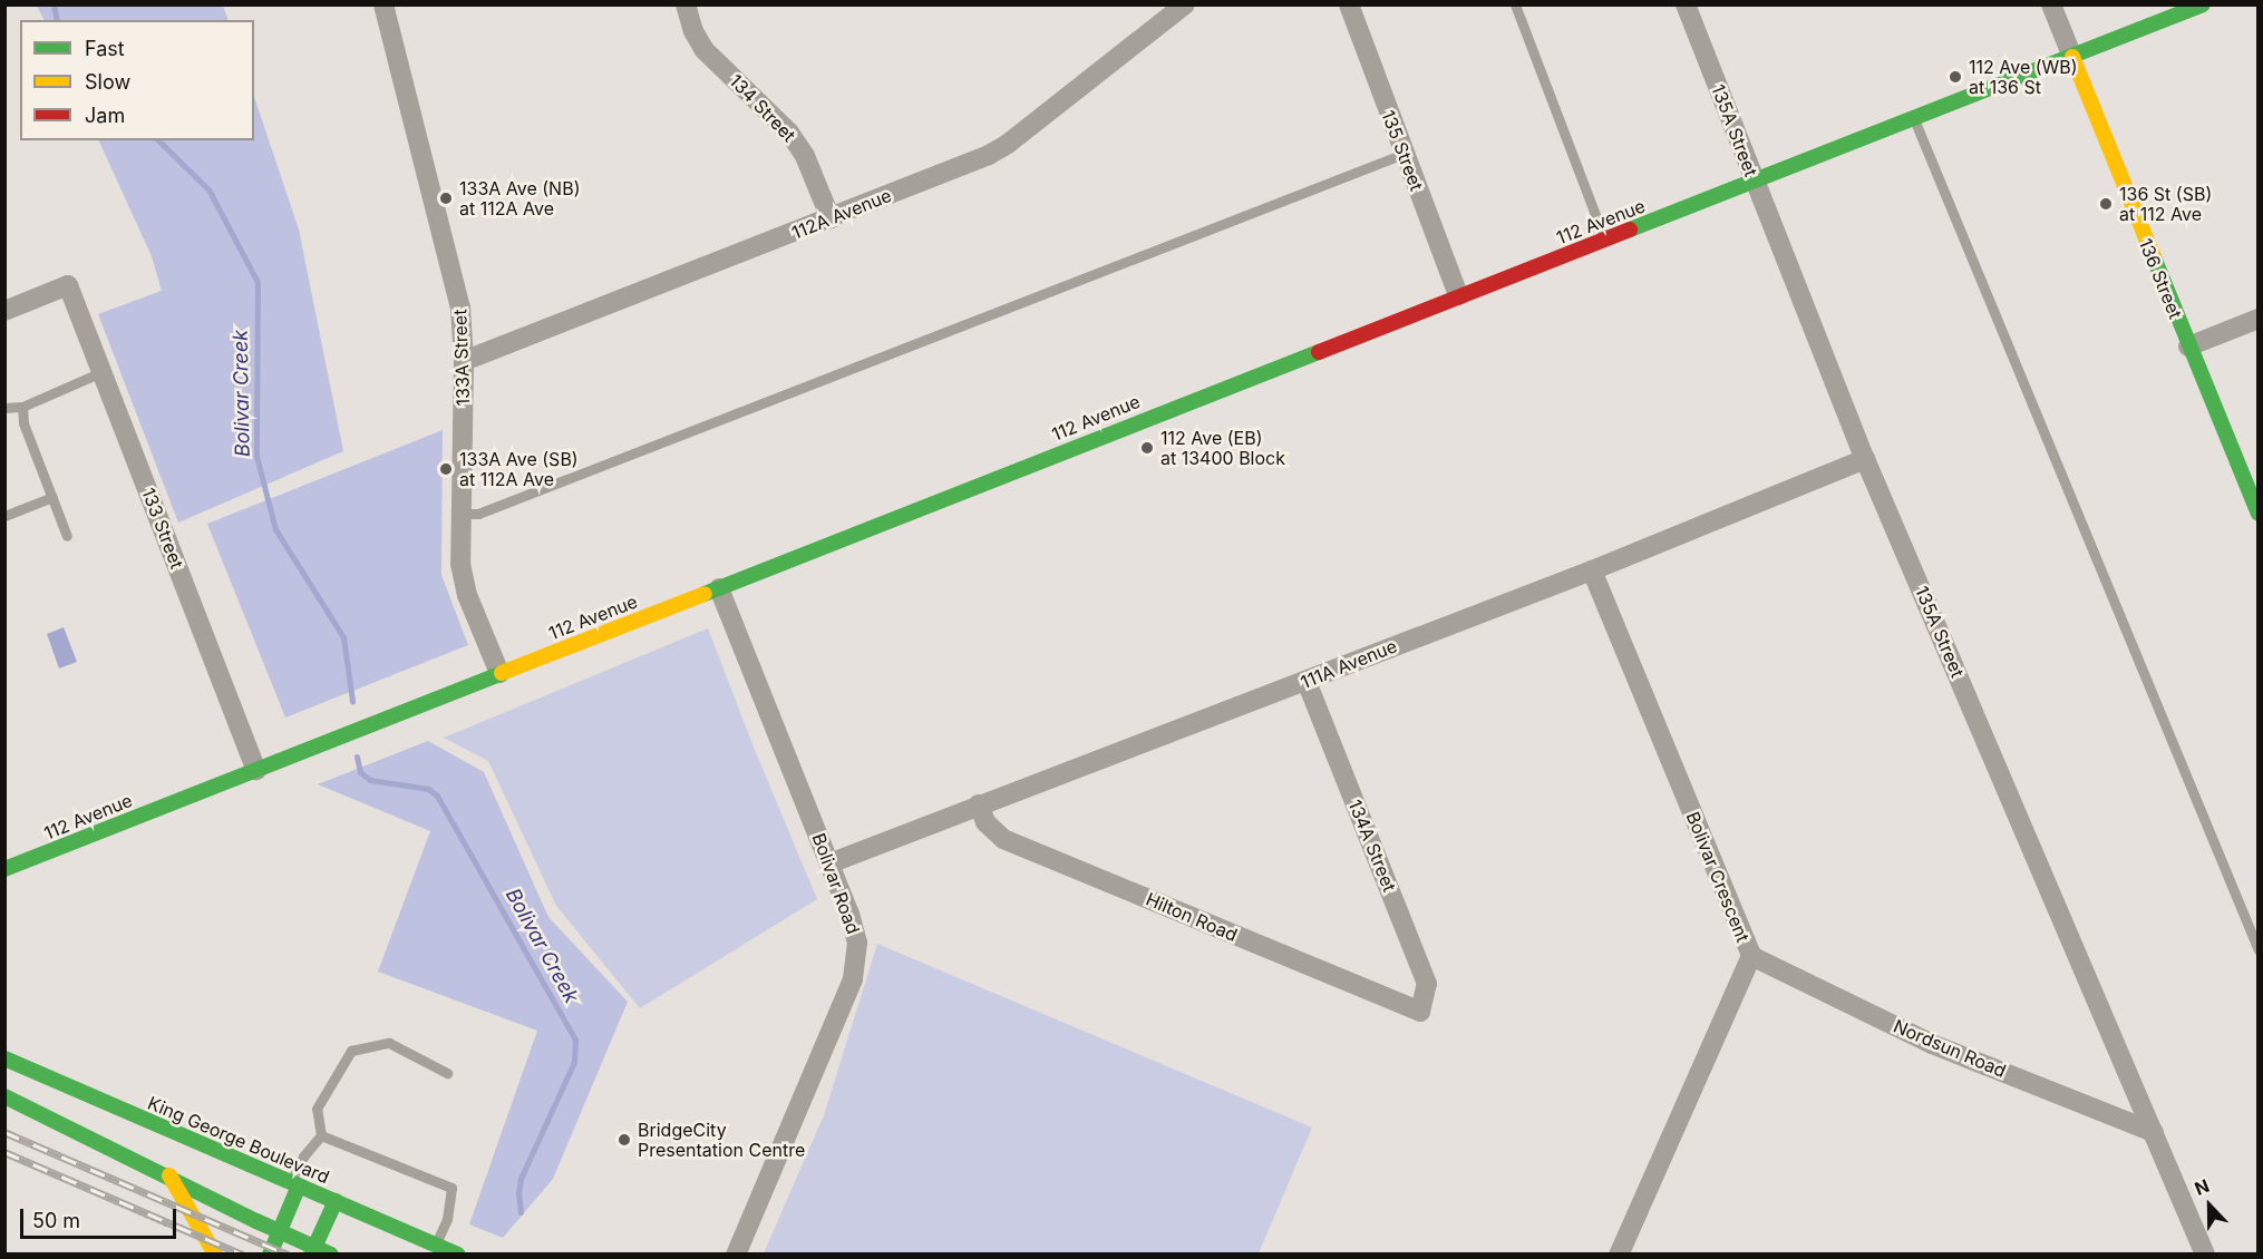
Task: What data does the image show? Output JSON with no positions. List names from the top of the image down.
{
  "streets": {
    "main road": ["112 Avenue", "136 Street", "King George Boulevard"],
    "street": [
      "134 Street",
      "135A Street",
      "135 Street",
      "112A Avenue",
      "133A Street",
      "133 Street",
      "111A Avenue",
      "134A Street",
      "Bolivar Crescent",
      "Bolivar Road",
      "Hilton Road",
      "Nordsun Road"
    ]
  },
  "crossings": [
    ["134 Street", "112A Avenue"],
    ["135A Street", "112 Avenue"],
    ["135A Street", "111A Avenue"],
    ["135A Street", "Nordsun Road"],
    ["135 Street", "112 Avenue"],
    ["112A Avenue", "133A Street"],
    ["112 Avenue", "136 Street"],
    ["112 Avenue", "133A Street"],
    ["112 Avenue", "133 Street"],
    ["112 Avenue", "Bolivar Road"],
    ["111A Avenue", "134A Street"],
    ["111A Avenue", "Bolivar Crescent"],
    ["111A Avenue", "Bolivar Road"],
    ["111A Avenue", "Hilton Road"],
    ["134A Street", "Hilton Road"],
    ["Bolivar Crescent", "Nordsun Road"]
  ],
  "water": ["Bolivar Creek"],
  "places": [
    "112 Ave (WB) at 136 St",
    "133A Ave (NB) at 112A Ave",
    "136 St (SB) at 112 Ave",
    "112 Ave (EB) at 13400 Block",
    "133A Ave (SB) at 112A Ave",
    "BridgeCity Presentation Centre"
  ],
  "legend": ["Fast", "Slow", "Jam"],
  "scale_bar": "50 m",
  "north": "top"
}
